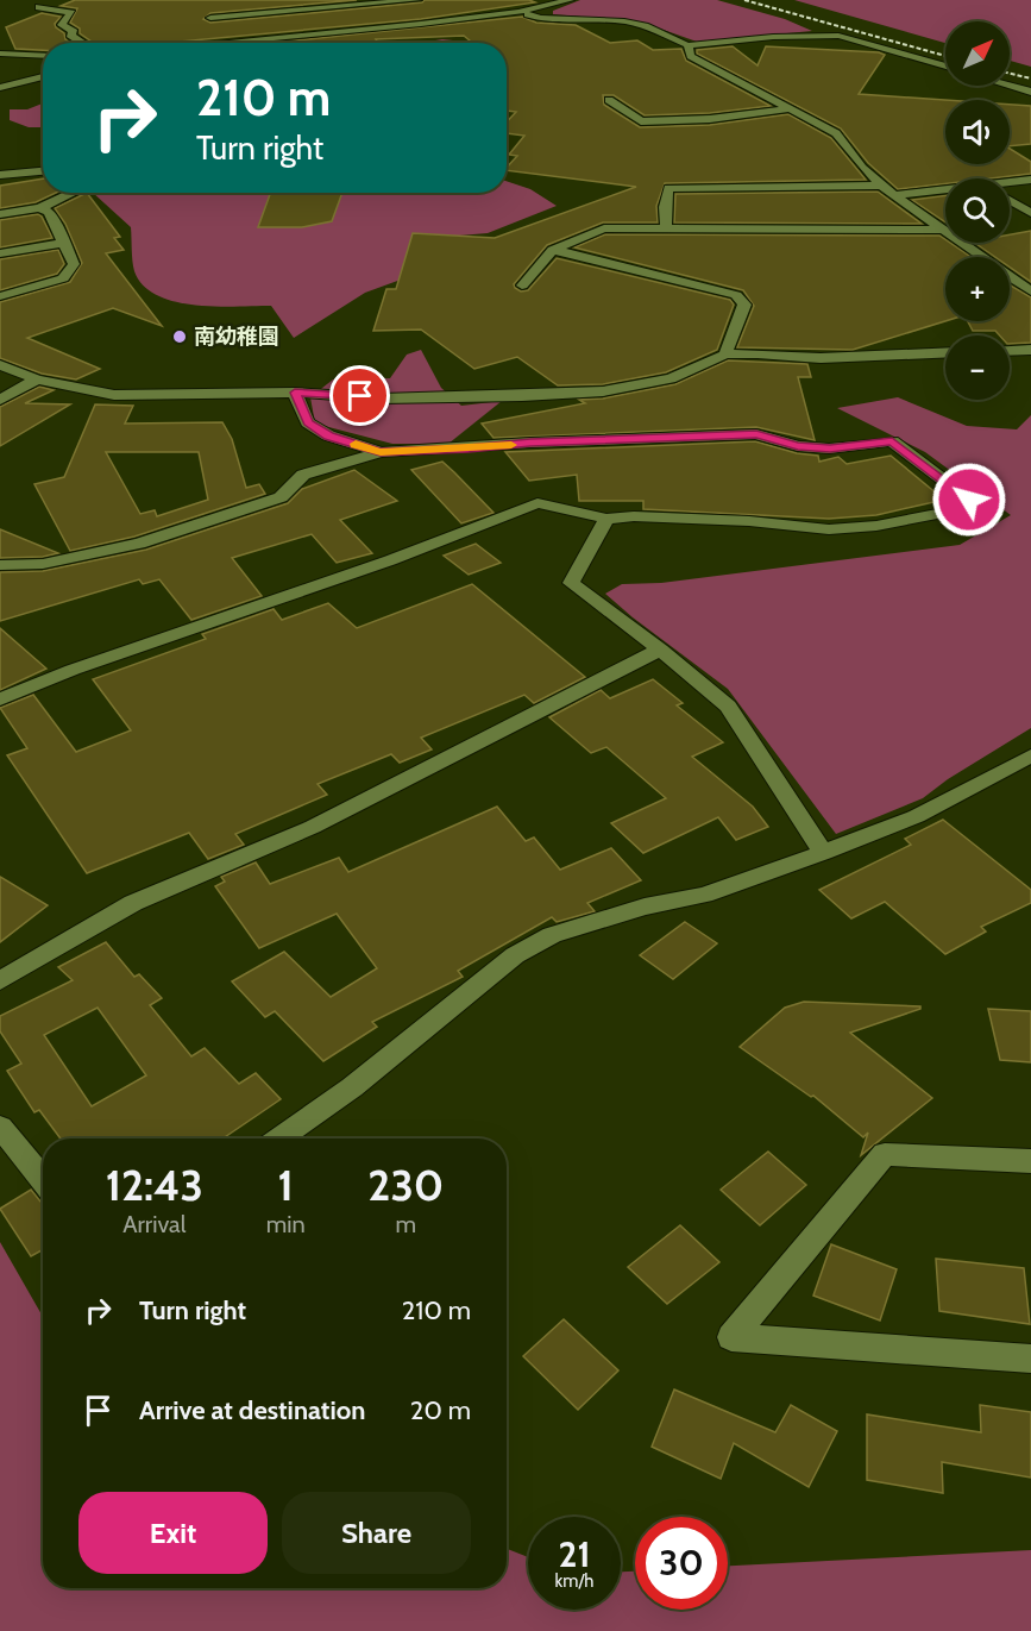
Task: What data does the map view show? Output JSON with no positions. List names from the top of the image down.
{
  "places": ["南幼稚園"],
  "north": "top right",
  "page": {
    "map_buttons": ["+", "−"],
    "turn": ["210 m", "Turn right"],
    "eta": [
      "12:43",
      "Arrival",
      "1",
      "min",
      "230",
      "m"
    ],
    "list": [
      {
        "name": "Turn right",
        "value": "210 m"
      },
      {
        "name": "Arrive at destination",
        "value": "20 m"
      }
    ],
    "buttons": ["Exit", "Share"],
    "speed": "21 km/h",
    "limit": "30"
  }
}
